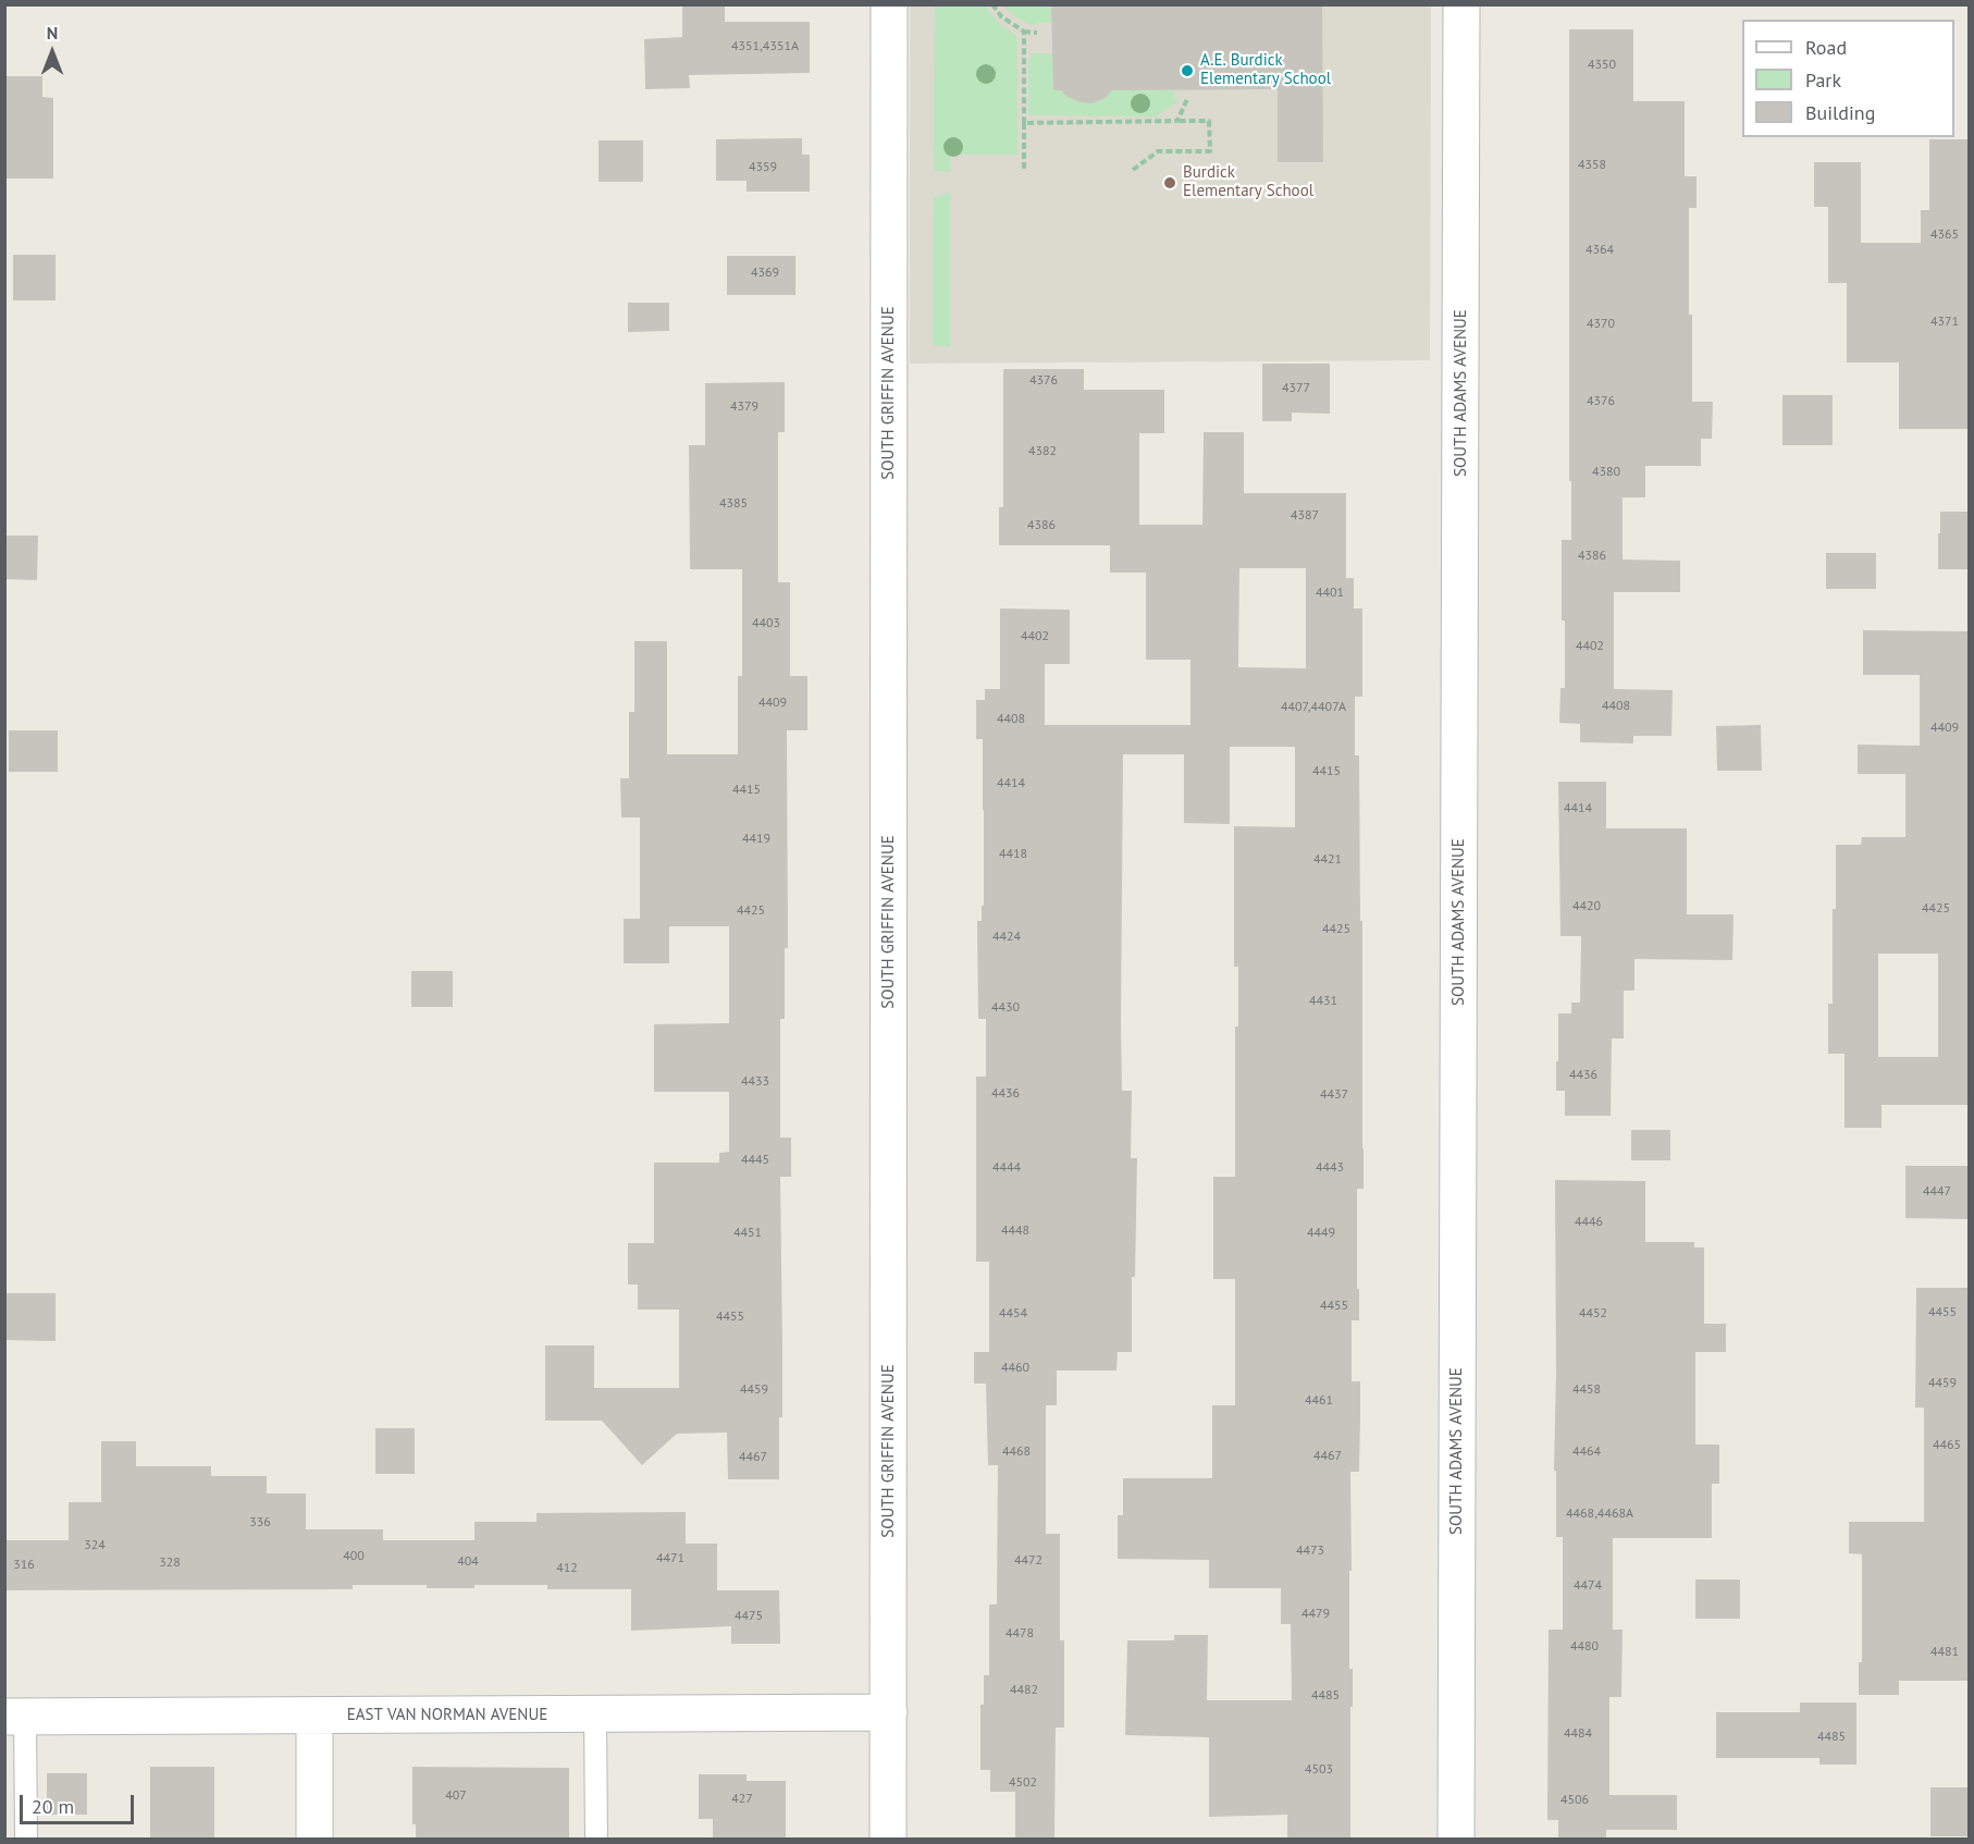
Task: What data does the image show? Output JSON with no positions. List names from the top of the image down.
{
  "streets": {
    "street": ["SOUTH GRIFFIN AVENUE", "SOUTH ADAMS AVENUE", "EAST VAN NORMAN AVENUE"]
  },
  "crossings": [
    ["SOUTH GRIFFIN AVENUE", "EAST VAN NORMAN AVENUE"]
  ],
  "places": ["A.E. Burdick Elementary School", "Burdick Elementary School"],
  "house_numbers": [
    "4351,4351A",
    "4350",
    "4358",
    "4359",
    "4365",
    "4364",
    "4369",
    "4371",
    "4370",
    "4376",
    "4377",
    "4376",
    "4379",
    "4382",
    "4380",
    "4385",
    "4387",
    "4386",
    "4386",
    "4401",
    "4403",
    "4402",
    "4402",
    "4409",
    "4408",
    "4407,4407A",
    "4408",
    "4409",
    "4415",
    "4414",
    "4415",
    "4414",
    "4419",
    "4418",
    "4421",
    "4420",
    "4425",
    "4425",
    "4425",
    "4424",
    "4431",
    "4430",
    "4436",
    "4433",
    "4436",
    "4437",
    "4445",
    "4444",
    "4443",
    "4447",
    "4446",
    "4448",
    "4451",
    "4449",
    "4455",
    "4455",
    "4454",
    "4452",
    "4455",
    "4460",
    "4459",
    "4459",
    "4458",
    "4461",
    "4465",
    "4468",
    "4464",
    "4467",
    "4467",
    "4468,4468A",
    "336",
    "324",
    "4473",
    "400",
    "4471",
    "4472",
    "404",
    "328",
    "316",
    "412",
    "4474",
    "4479",
    "4475",
    "4478",
    "4480",
    "4481",
    "4482",
    "4485",
    "4484",
    "4485",
    "4503",
    "4502",
    "407",
    "427",
    "4506"
  ],
  "legend": ["Road", "Park", "Building"],
  "scale_bar": "20 m",
  "north": "top"
}
